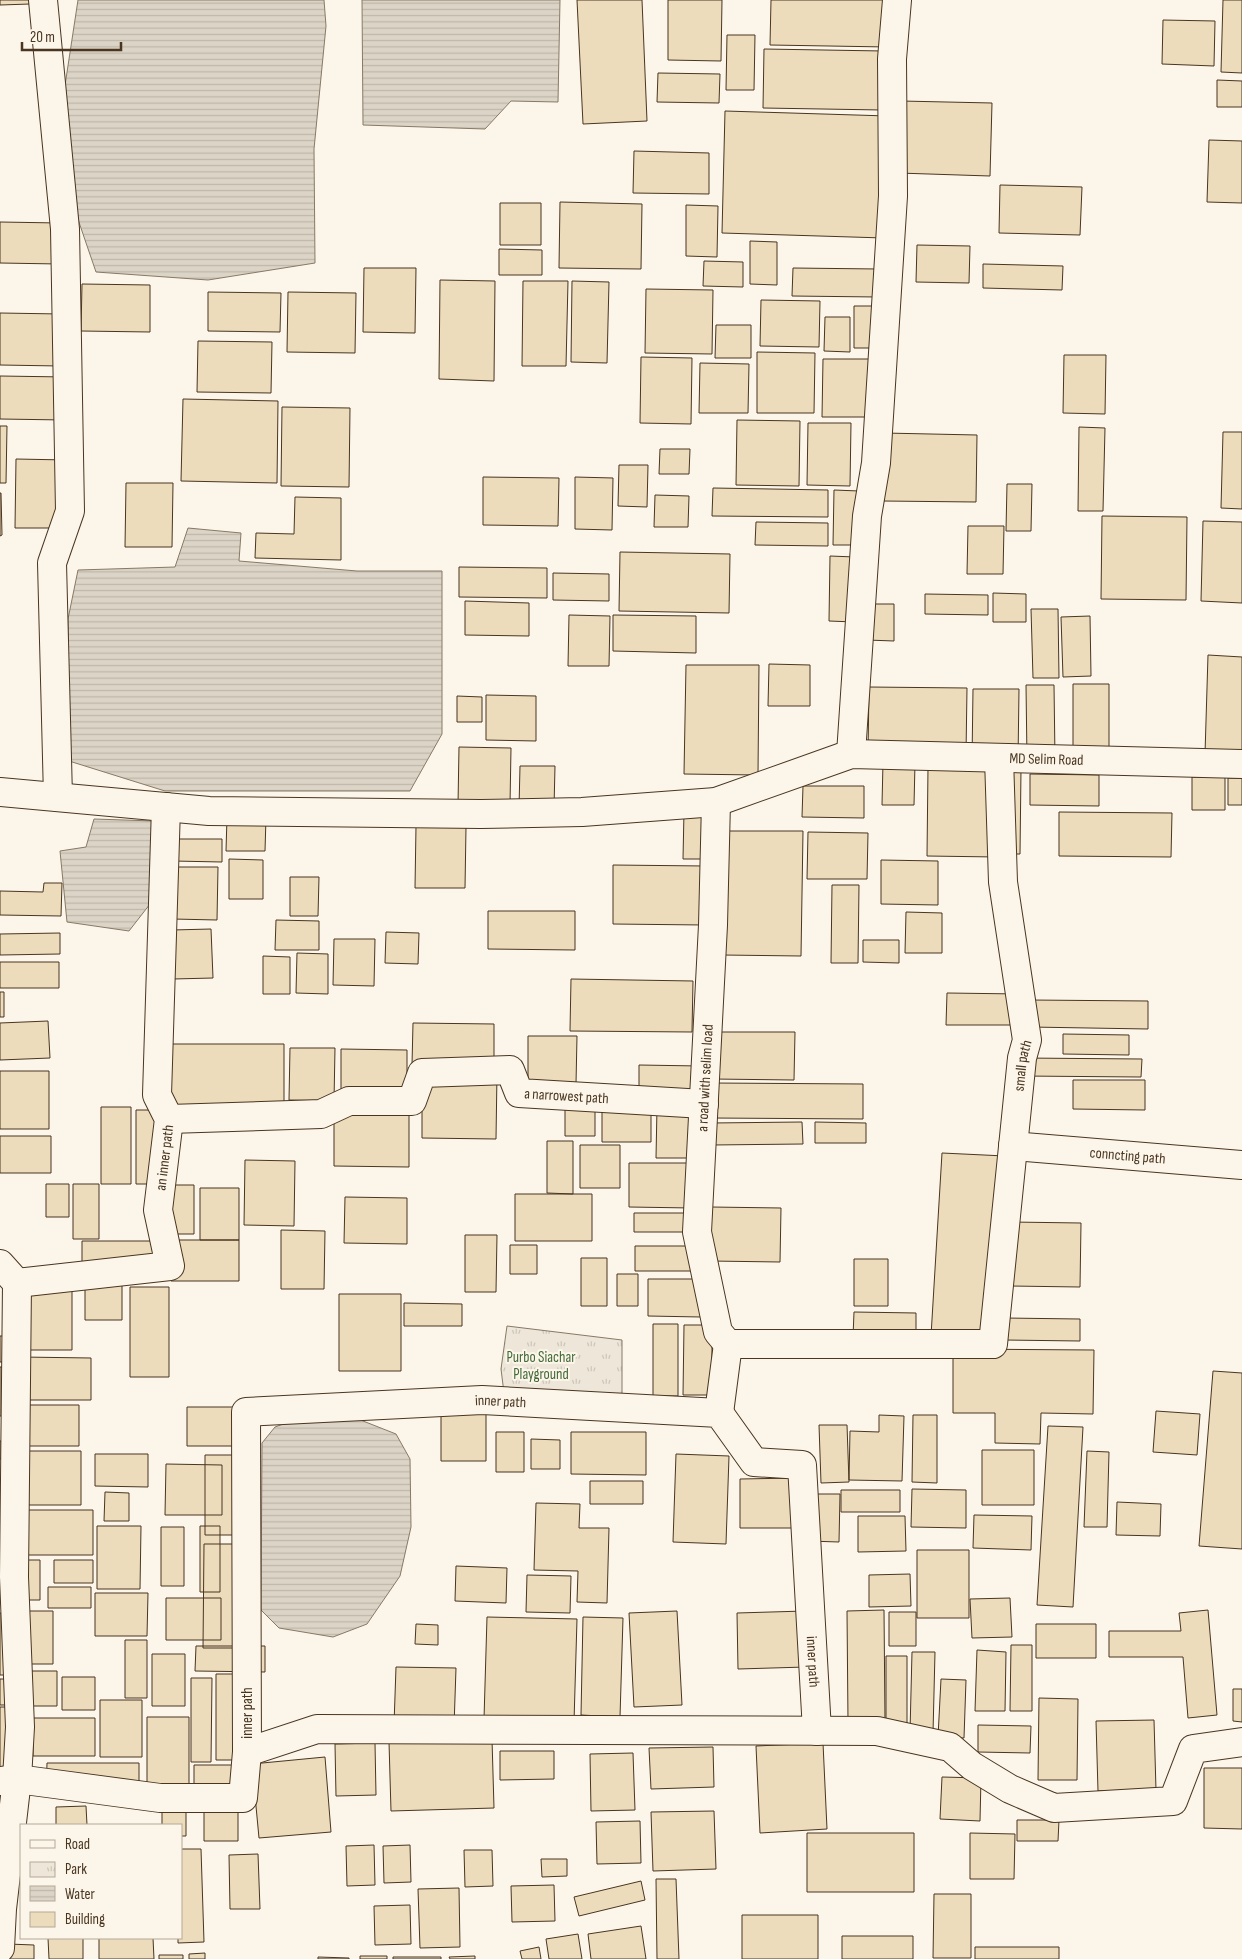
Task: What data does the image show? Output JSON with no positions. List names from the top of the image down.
{
  "streets": {
    "street": [
      "MD Selim Road",
      "small path",
      "a road with selim load",
      "a narrowest path",
      "conncting path",
      "an inner path",
      "inner path"
    ]
  },
  "crossings": [
    ["MD Selim Road", "small path"],
    ["small path", "a road with selim load"],
    ["small path", "conncting path"],
    ["a road with selim load", "a narrowest path"],
    ["a narrowest path", "an inner path"]
  ],
  "parks": ["Purbo Siachar Playground"],
  "legend": [
    "Road",
    "Park",
    "Water",
    "Building"
  ],
  "scale_bar": "20 m"
}
